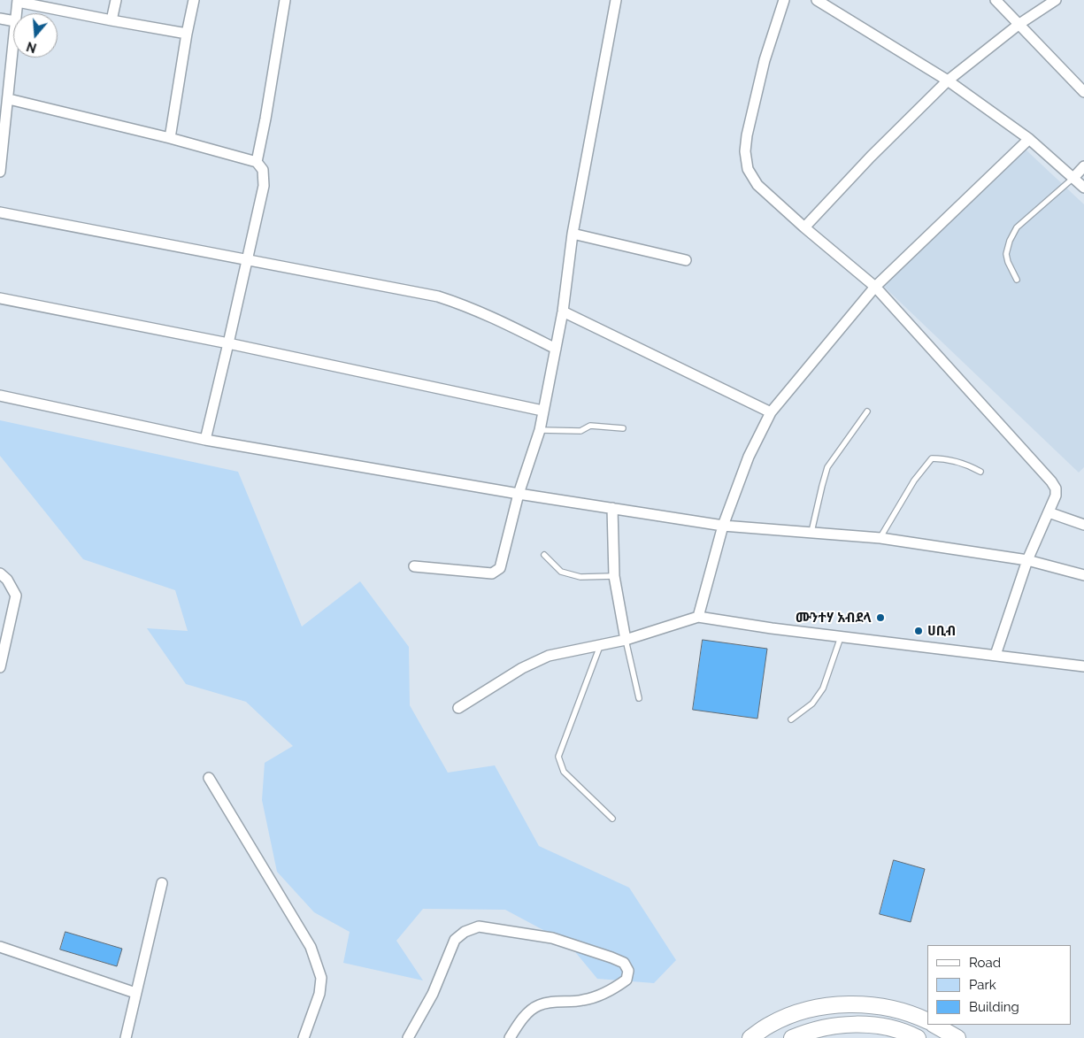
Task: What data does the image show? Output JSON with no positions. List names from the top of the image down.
{
  "places": ["ሙንተሃ አብደላ", "ሀቢብ"],
  "legend": ["Road", "Park", "Building"],
  "north": "bottom"
}
